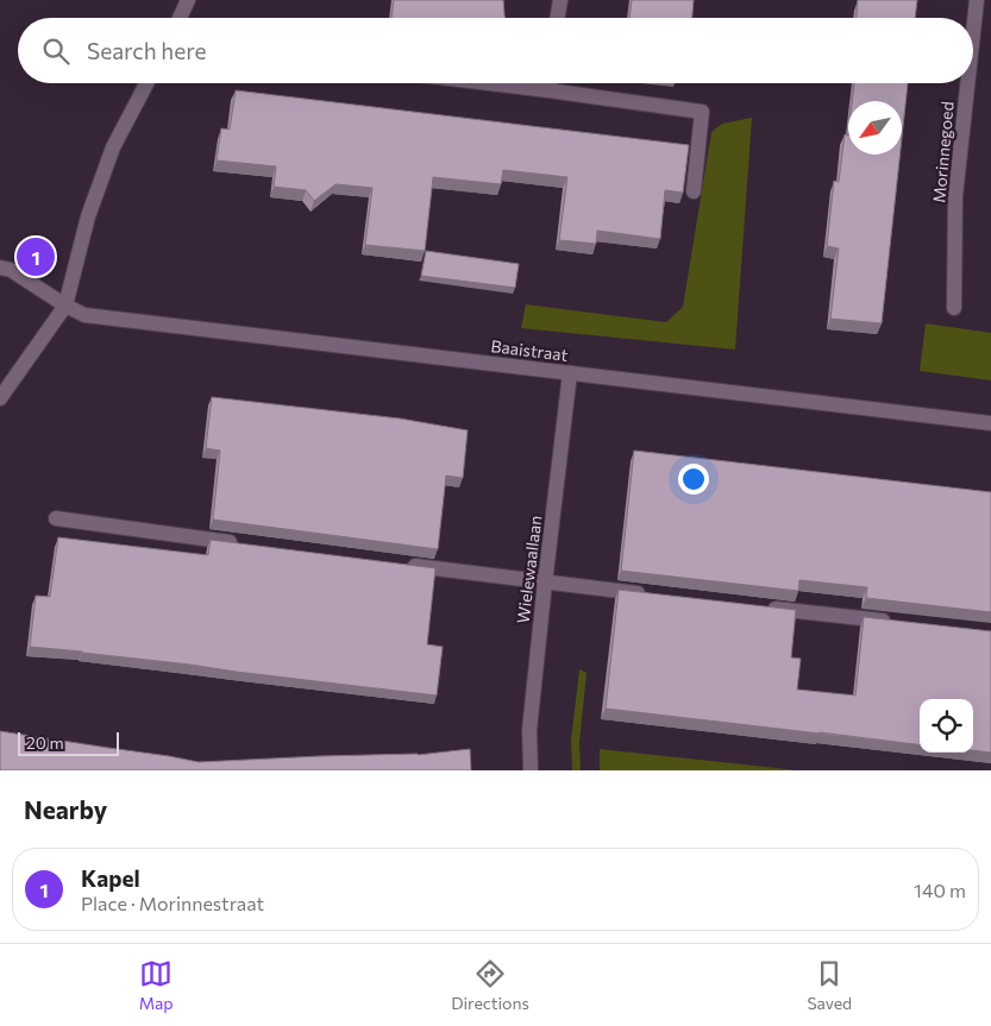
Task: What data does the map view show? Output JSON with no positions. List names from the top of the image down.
{
  "streets": {
    "street": ["Morinnegoed", "Baaistraat", "Wielewaallaan"]
  },
  "crossings": [
    ["Baaistraat", "Wielewaallaan"]
  ],
  "scale_bar": "20 m",
  "north": "bottom left",
  "page": {
    "search": "Search here",
    "pins": "1",
    "scale": "20 m",
    "heading": "Nearby",
    "list": [
      {
        "mark": "1",
        "name": "Kapel",
        "note": "Place · Morinnestraat",
        "value": "140 m"
      }
    ],
    "nav": ["Map", "Directions", "Saved"]
  }
}
